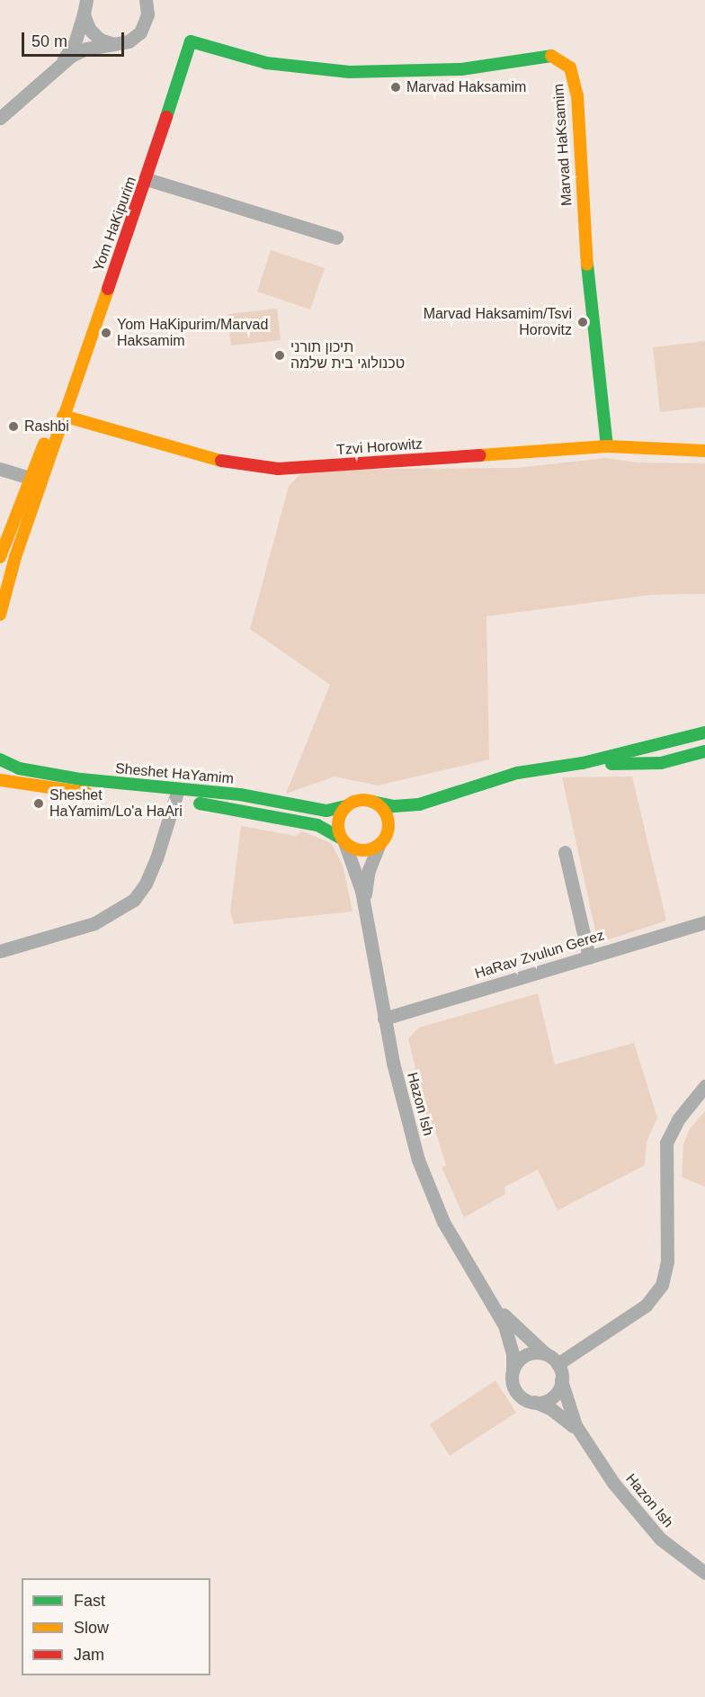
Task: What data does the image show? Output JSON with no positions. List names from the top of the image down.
{
  "streets": {
    "street": [
      "Marvad HaKsamim",
      "Yom HaKipurim",
      "Tzvi Horowitz",
      "Sheshet HaYamim",
      "HaRav Zvulun Gerez",
      "Hazon Ish"
    ]
  },
  "crossings": [
    ["Marvad HaKsamim", "Yom HaKipurim"],
    ["Marvad HaKsamim", "Tzvi Horowitz"],
    ["Yom HaKipurim", "Tzvi Horowitz"],
    ["Sheshet HaYamim", "Hazon Ish"],
    ["HaRav Zvulun Gerez", "Hazon Ish"]
  ],
  "places": [
    "Marvad Haksamim",
    "Marvad Haksamim/Tsvi Horovitz",
    "Yom HaKipurim/Marvad Haksamim",
    "תיכון תורני טכנולוגי בית שלמה",
    "Rashbi",
    "Sheshet HaYamim/Lo'a HaAri"
  ],
  "legend": ["Fast", "Slow", "Jam"],
  "scale_bar": "50 m"
}
